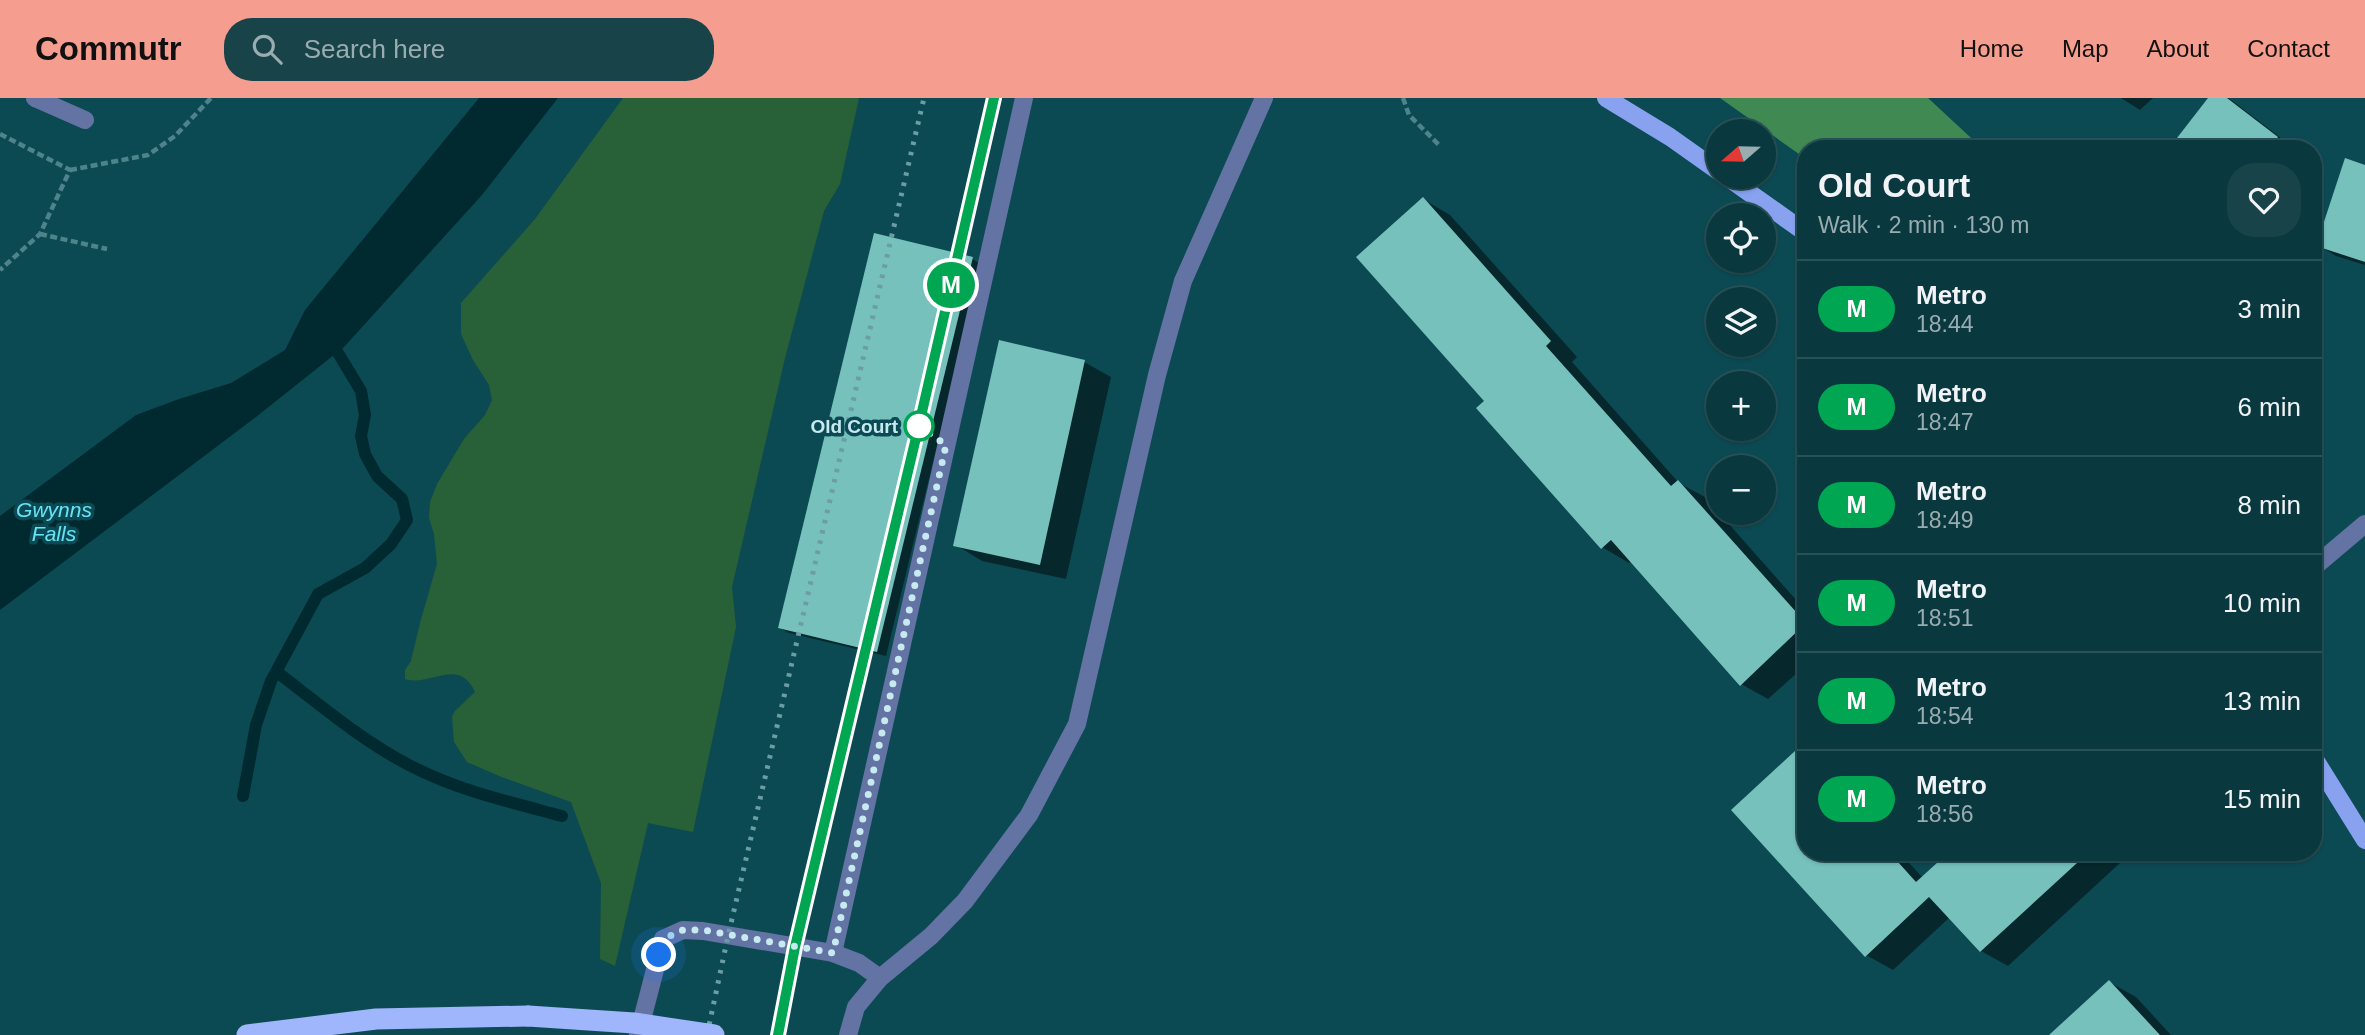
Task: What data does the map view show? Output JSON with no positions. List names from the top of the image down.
{
  "water": ["Gwynns Falls"],
  "places": ["Old Court"],
  "lines": ["metro line M"],
  "north": "left",
  "page": {
    "header": "Commutr",
    "search": "Search here",
    "nav": [
      "Home",
      "Map",
      "About",
      "Contact"
    ],
    "on_map": "M",
    "map_buttons": ["+", "−"],
    "heading": ["Old Court", "Walk · 2 min · 130 m"],
    "list": [
      {
        "mark": "M",
        "name": "Metro",
        "note": "18:44",
        "value": "3 min"
      },
      {
        "mark": "M",
        "name": "Metro",
        "note": "18:47",
        "value": "6 min"
      },
      {
        "mark": "M",
        "name": "Metro",
        "note": "18:49",
        "value": "8 min"
      },
      {
        "mark": "M",
        "name": "Metro",
        "note": "18:51",
        "value": "10 min"
      },
      {
        "mark": "M",
        "name": "Metro",
        "note": "18:54",
        "value": "13 min"
      },
      {
        "mark": "M",
        "name": "Metro",
        "note": "18:56",
        "value": "15 min"
      }
    ]
  }
}
